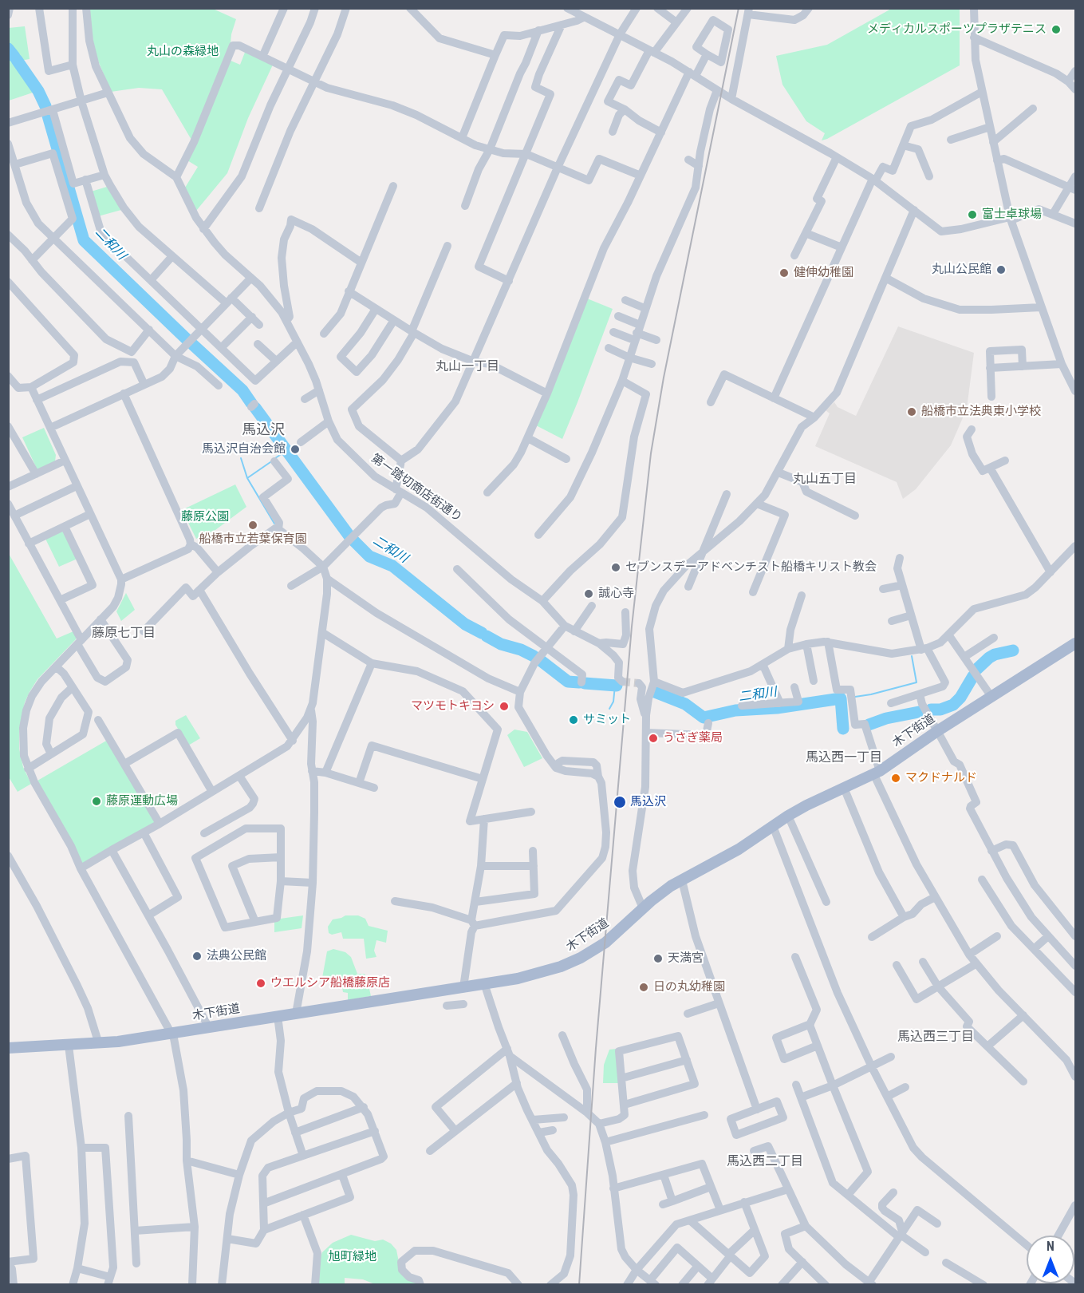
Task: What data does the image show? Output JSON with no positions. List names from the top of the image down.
{
  "streets": {
    "main road": ["木下街道"],
    "street": ["第一踏切商店街通り"]
  },
  "districts": [
    "丸山一丁目",
    "馬込沢",
    "丸山五丁目",
    "藤原七丁目",
    "馬込西一丁目",
    "馬込西三丁目",
    "馬込西二丁目"
  ],
  "water": ["二和川"],
  "parks": ["丸山の森緑地", "藤原公園", "旭町緑地"],
  "places": [
    "メディカルスポーツプラザテニス",
    "富士卓球場",
    "丸山公民館",
    "健伸幼稚園",
    "船橋市立法典東小学校",
    "馬込沢自治会館",
    "船橋市立若葉保育園",
    "セブンスデーアドベンチスト船橋キリスト教会",
    "誠心寺",
    "マツモトキヨシ",
    "サミット",
    "うさぎ薬局",
    "マクドナルド",
    "藤原運動広場",
    "馬込沢",
    "法典公民館",
    "天満宮",
    "ウエルシア船橋藤原店",
    "日の丸幼稚園"
  ],
  "north": "top"
}
